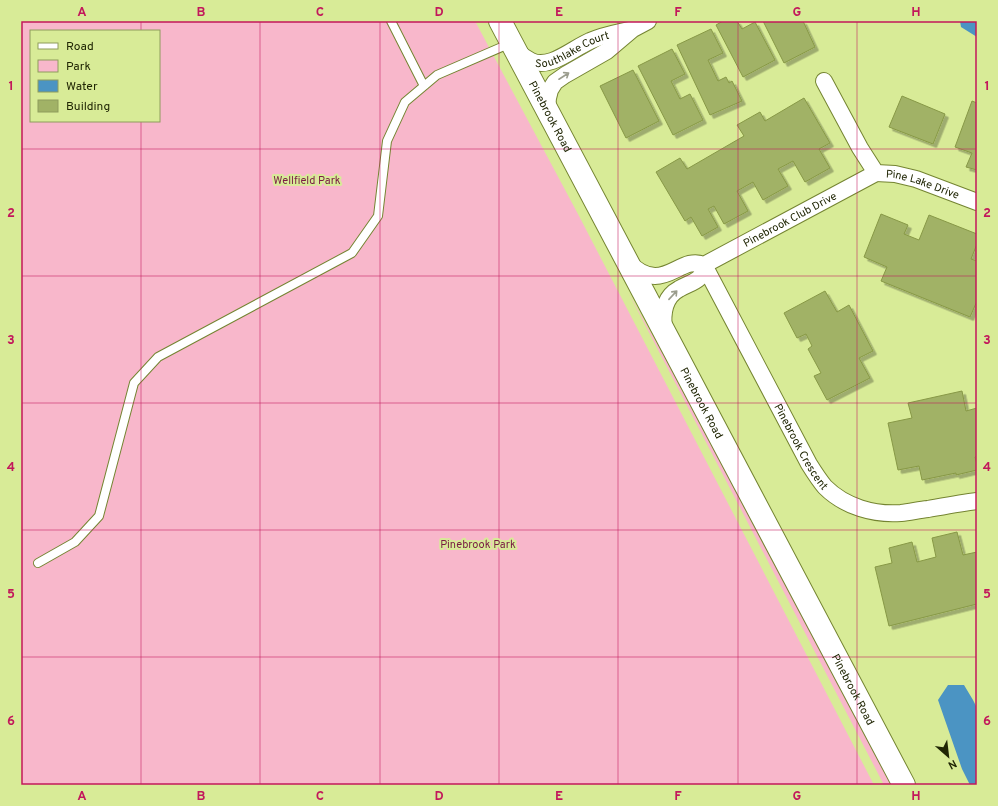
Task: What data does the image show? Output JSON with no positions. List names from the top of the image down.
{
  "streets": {
    "street": [
      "Southlake Court",
      "Pinebrook Road",
      "Pine Lake Drive",
      "Pinebrook Club Drive",
      "Pinebrook Crescent"
    ]
  },
  "crossings": [
    ["Southlake Court", "Pinebrook Road"],
    ["Pinebrook Road", "Pinebrook Club Drive"],
    ["Pine Lake Drive", "Pinebrook Club Drive"],
    ["Pinebrook Club Drive", "Pinebrook Crescent"]
  ],
  "one_way": ["Southlake Court"],
  "parks": ["Wellfield Park", "Pinebrook Park"],
  "legend": [
    "Road",
    "Park",
    "Water",
    "Building"
  ],
  "north": "bottom right",
  "grid": {
    "columns": [
      "A",
      "B",
      "C",
      "D",
      "E",
      "F",
      "G",
      "H"
    ],
    "rows": [
      "1",
      "2",
      "3",
      "4",
      "5",
      "6"
    ]
  }
}
